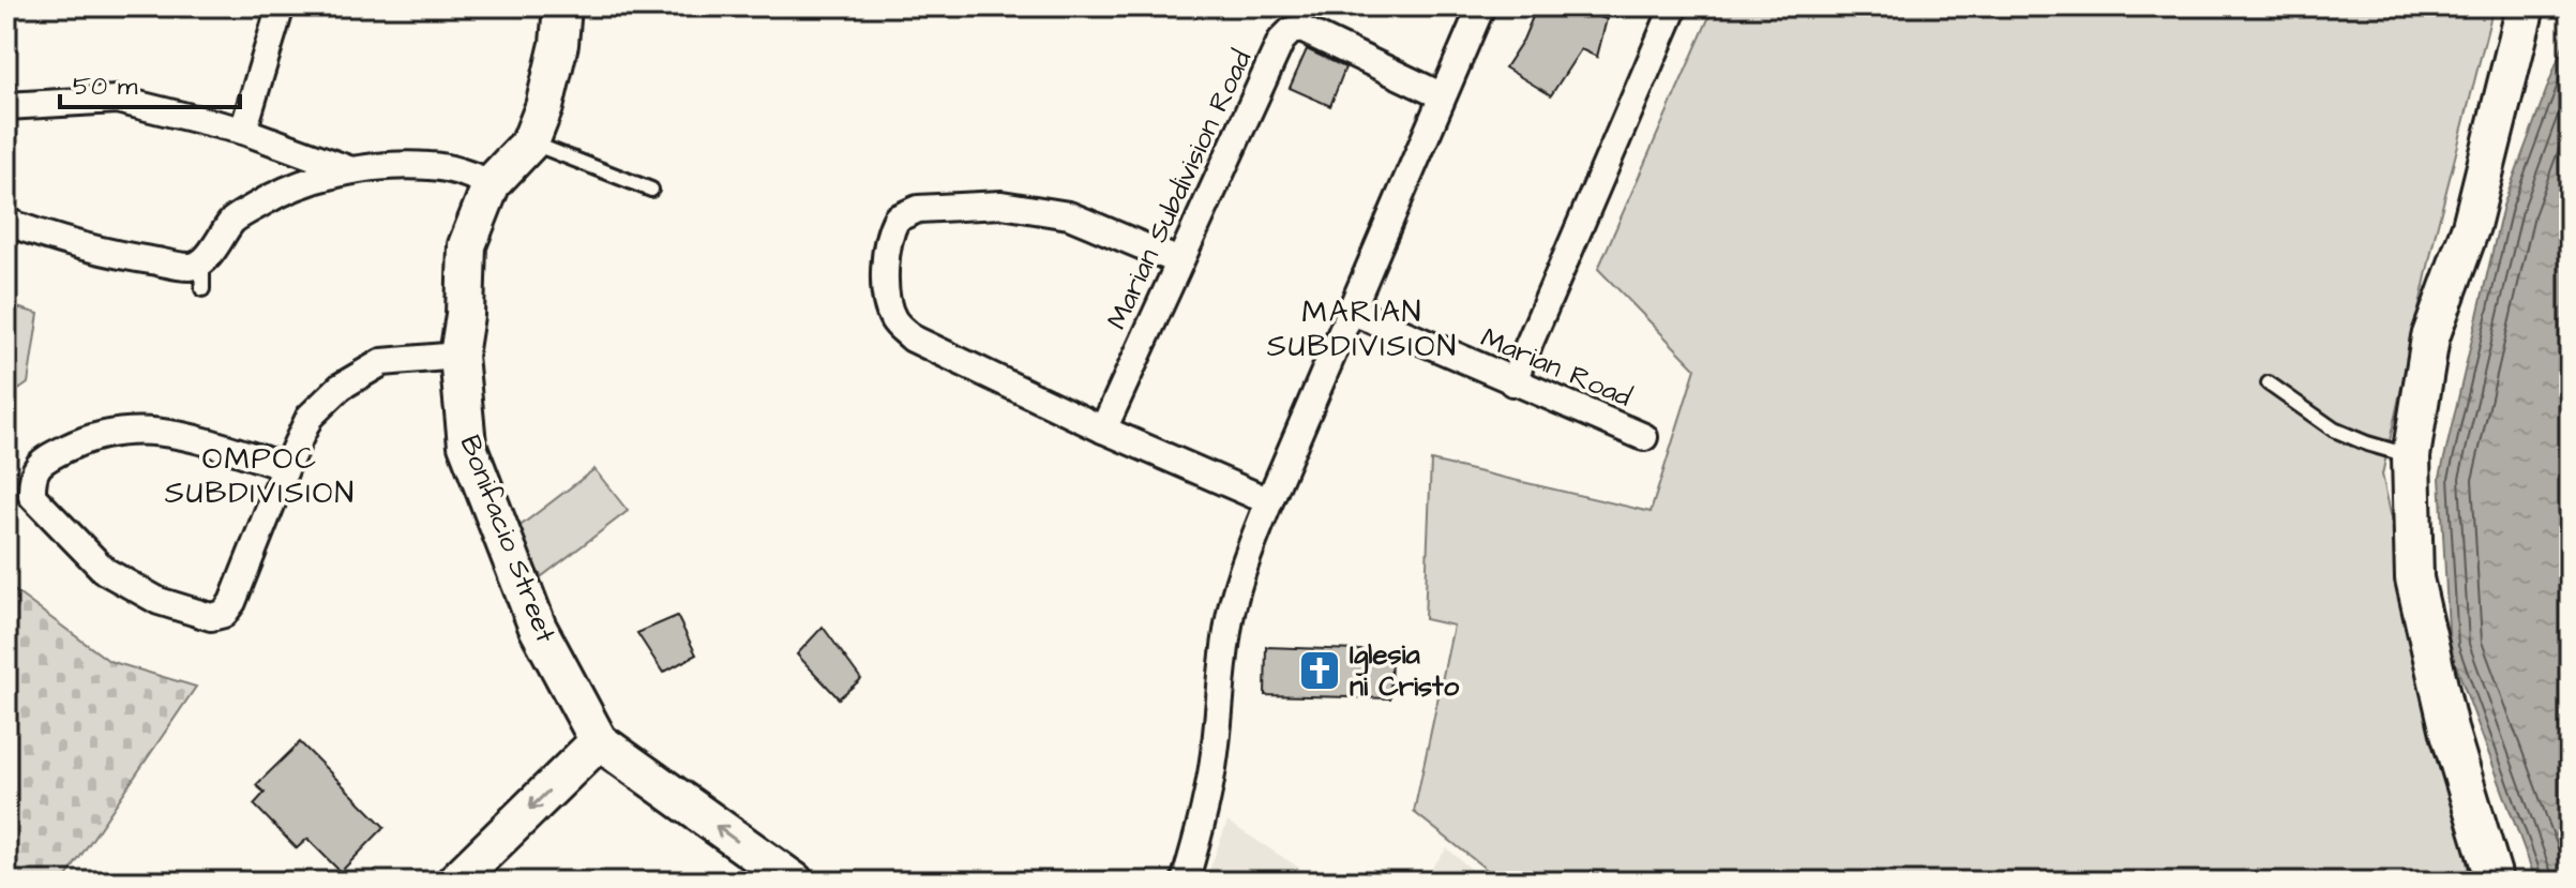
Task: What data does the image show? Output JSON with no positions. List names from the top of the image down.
{
  "streets": {
    "street": ["Marian Subdivision Road", "Marian Road", "Bonifacio Street"]
  },
  "districts": ["MARIAN SUBDIVISION", "OMPOC SUBDIVISION"],
  "places": {
    "church": ["Iglesia ni Cristo"]
  },
  "scale_bar": "50 m"
}
